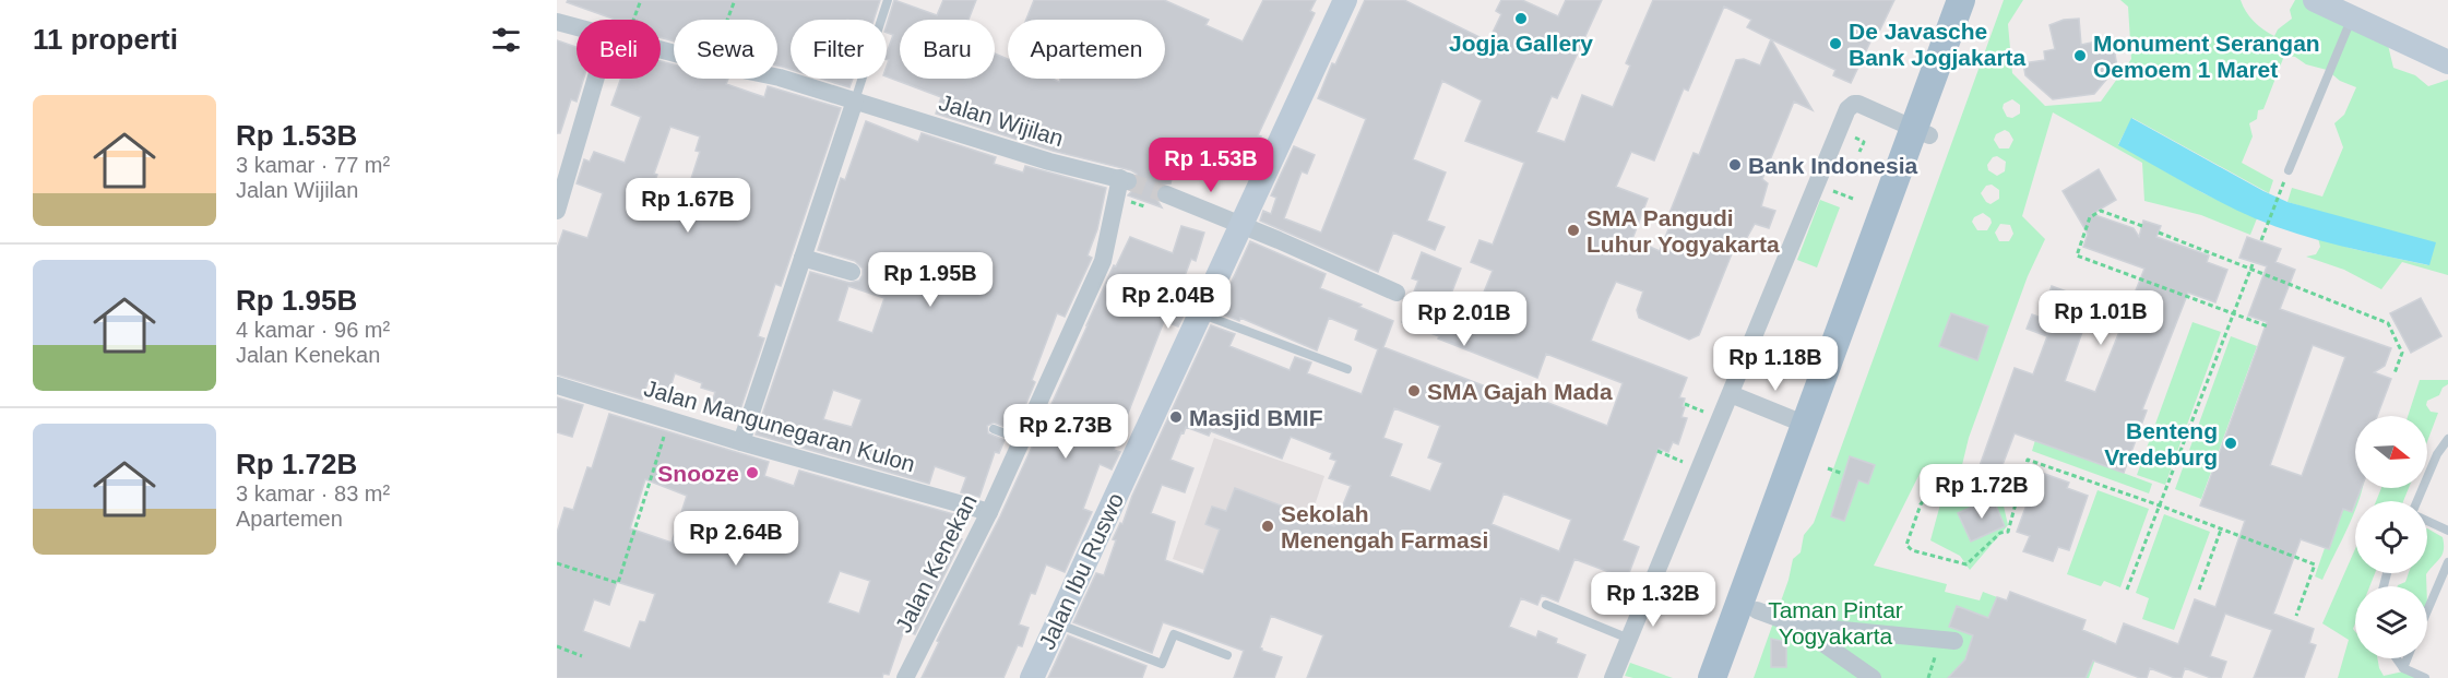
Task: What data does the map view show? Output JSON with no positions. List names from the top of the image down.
{
  "streets": {
    "street": [
      "Jalan Wijilan",
      "Jalan Mangunegaran Kulon",
      "Jalan Kenekan",
      "Jalan Ibu Ruswo"
    ]
  },
  "crossings": [
    ["Jalan Wijilan", "Jalan Kenekan"],
    ["Jalan Mangunegaran Kulon", "Jalan Kenekan"]
  ],
  "parks": ["Taman Pintar Yogyakarta"],
  "places": [
    "Jogja Gallery",
    "De Javasche Bank Jogjakarta",
    "Monument Serangan Oemoem 1 Maret",
    "Bank Indonesia",
    "SMA Pangudi Luhur Yogyakarta",
    "SMA Gajah Mada",
    "Masjid BMIF",
    "Benteng Vredeburg",
    "Snooze",
    "Sekolah Menengah Farmasi"
  ],
  "north": "right",
  "page": {
    "heading": "11 properti",
    "chip": [
      "Beli",
      "Sewa",
      "Filter",
      "Baru",
      "Apartemen"
    ],
    "list": [
      {
        "name": "Rp 1.53B",
        "note": "3 kamar · 77 m² · Jalan Wijilan"
      },
      {
        "name": "Rp 1.95B",
        "note": "4 kamar · 96 m² · Jalan Kenekan"
      },
      {
        "name": "Rp 1.72B",
        "note": "3 kamar · 83 m² · Apartemen"
      }
    ],
    "price": [
      "Rp 1.53B",
      "Rp 1.67B",
      "Rp 1.95B",
      "Rp 2.04B",
      "Rp 1.01B",
      "Rp 2.01B",
      "Rp 1.18B",
      "Rp 2.73B",
      "Rp 1.72B",
      "Rp 2.64B",
      "Rp 1.32B"
    ]
  }
}
